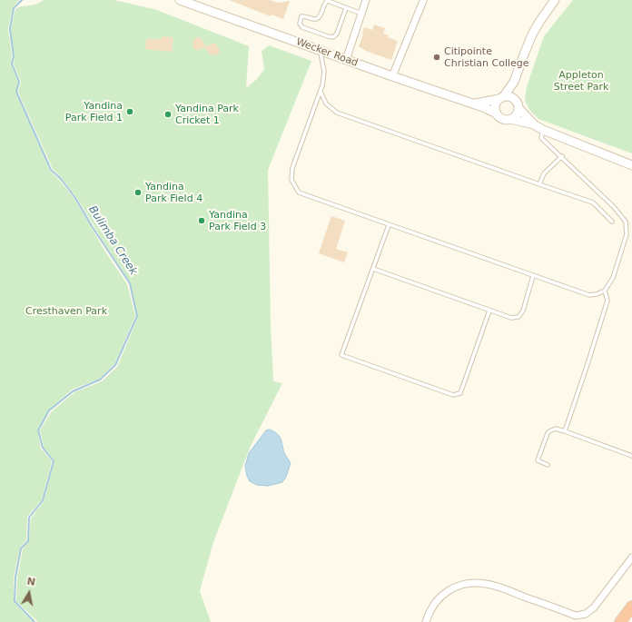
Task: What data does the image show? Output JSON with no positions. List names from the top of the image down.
{
  "streets": {
    "street": ["Wecker Road"]
  },
  "water": ["Bulimba Creek"],
  "parks": ["Appleton Street Park", "Cresthaven Park"],
  "places": [
    "Citipointe Christian College",
    "Yandina Park Field 1",
    "Yandina Park Cricket 1",
    "Yandina Park Field 4",
    "Yandina Park Field 3"
  ],
  "north": "top"
}
